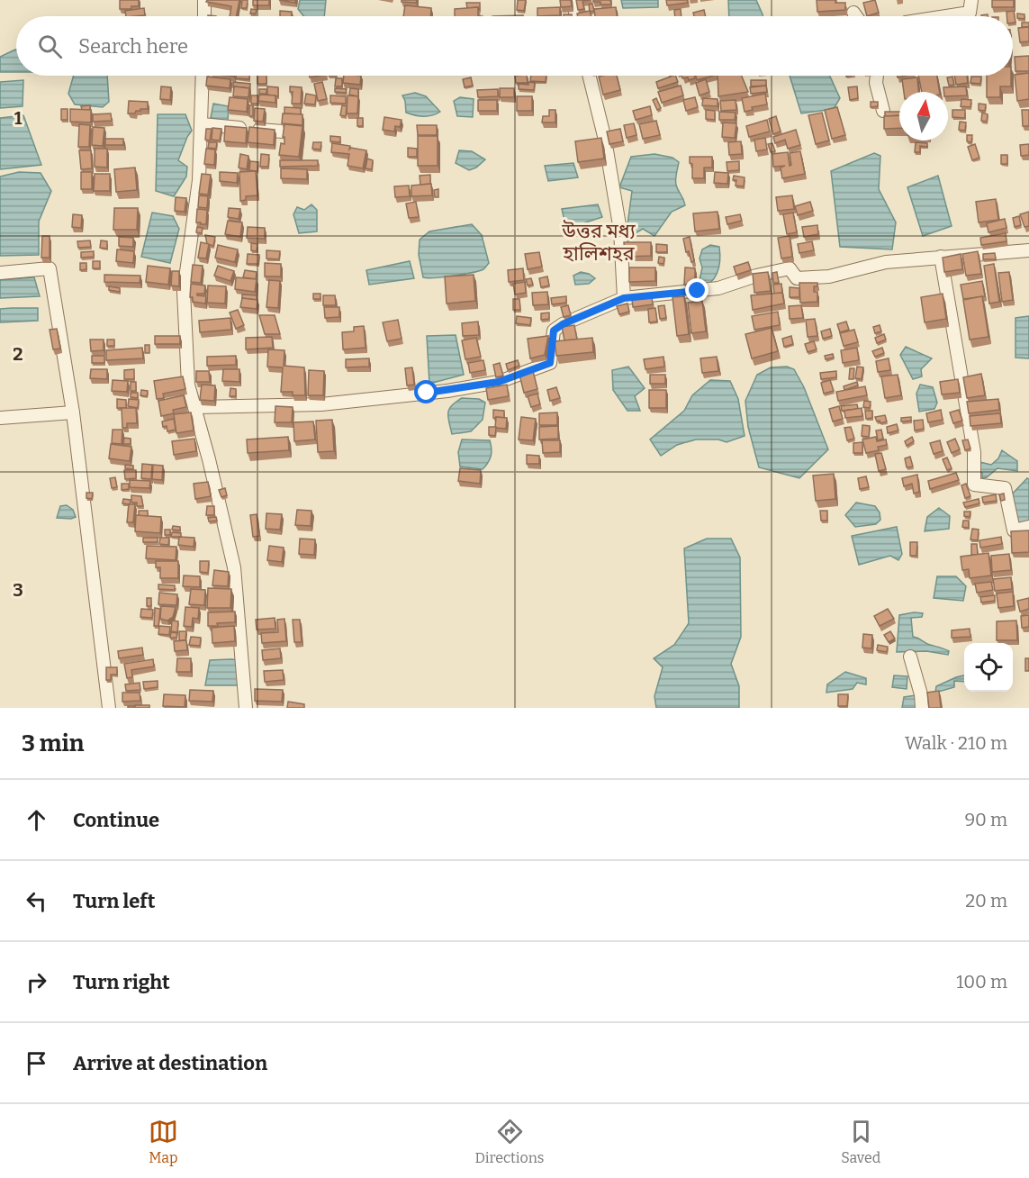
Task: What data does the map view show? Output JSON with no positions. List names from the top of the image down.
{
  "districts": ["উত্তর মধ্য হালিশহর"],
  "north": "top",
  "page": {
    "search": "Search here",
    "heading": ["3 min", "Walk · 210 m"],
    "list": [
      ["Continue", "90 m"],
      ["Turn left", "20 m"],
      ["Turn right", "100 m"],
      "Arrive at destination"
    ],
    "nav": ["Map", "Directions", "Saved"]
  },
  "grid": {
    "rows": ["1", "2", "3"]
  }
}
